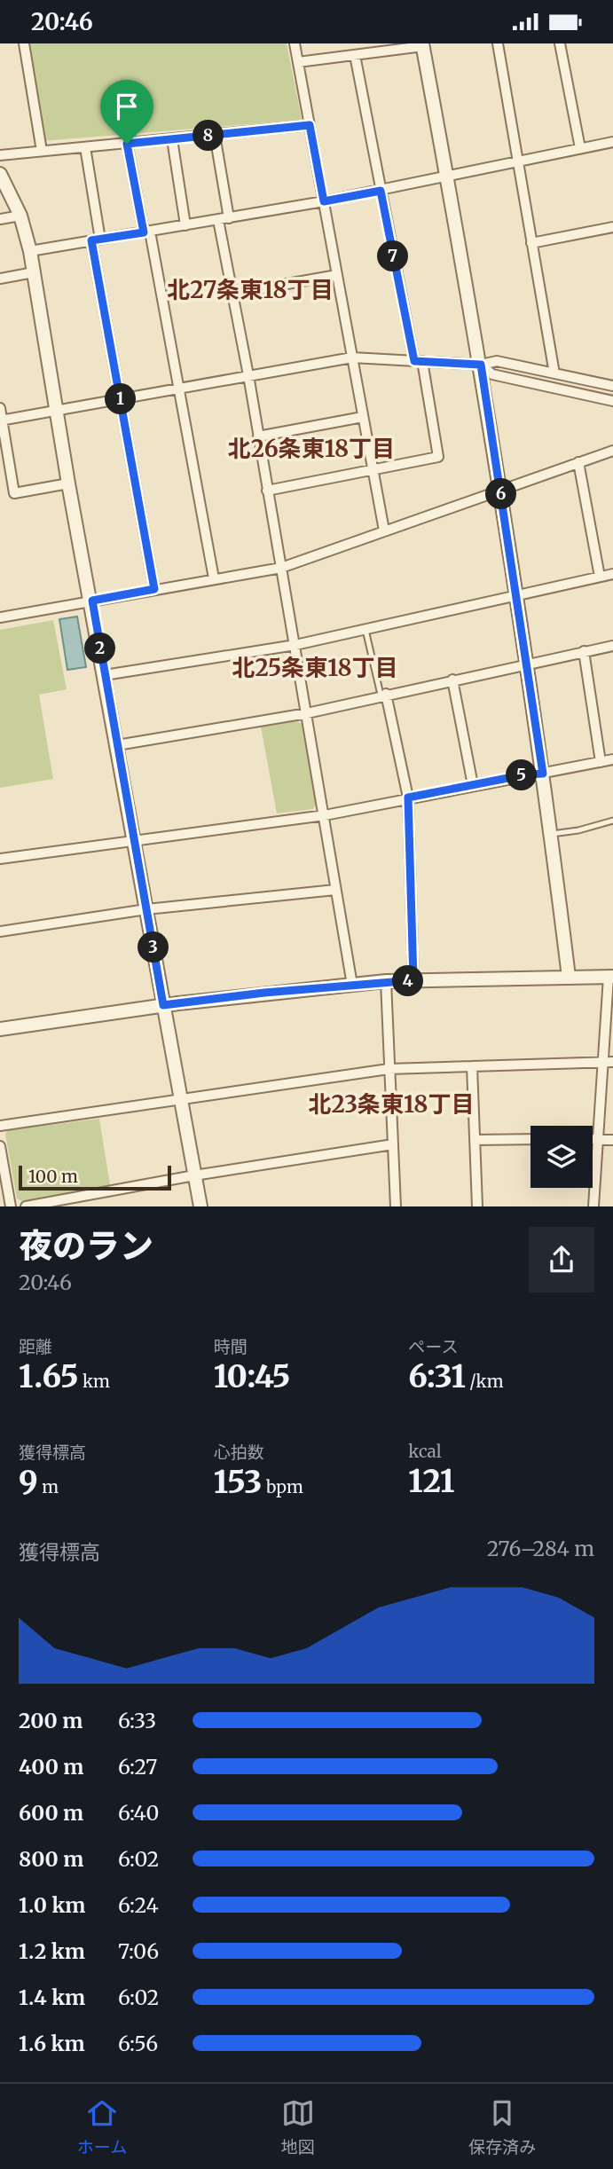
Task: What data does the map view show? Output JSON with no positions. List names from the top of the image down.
{
  "districts": [
    "北27条東18丁目",
    "北26条東18丁目",
    "北25条東18丁目",
    "北23条東18丁目"
  ],
  "scale_bar": "100 m",
  "page": {
    "status": "20:46",
    "pins": [
      "8",
      "7",
      "1",
      "6",
      "2",
      "5",
      "3",
      "4"
    ],
    "scale": "100 m",
    "heading": ["夜のラン", "20:46"],
    "stats": [
      ["距離", "1.65 km"],
      ["時間", "10:45"],
      ["ペース", "6:31 /km"],
      ["獲得標高", "9 m"],
      ["心拍数", "153 bpm"],
      ["kcal", "121"]
    ],
    "chart": ["獲得標高", "276–284 m"],
    "list": [
      {
        "name": "200 m",
        "note": "6:33"
      },
      {
        "name": "400 m",
        "note": "6:27"
      },
      {
        "name": "600 m",
        "note": "6:40"
      },
      {
        "name": "800 m",
        "note": "6:02"
      },
      {
        "name": "1.0 km",
        "note": "6:24"
      },
      {
        "name": "1.2 km",
        "note": "7:06"
      },
      {
        "name": "1.4 km",
        "note": "6:02"
      },
      {
        "name": "1.6 km",
        "note": "6:56"
      }
    ],
    "tabs": ["ホーム", "地図", "保存済み"]
  }
}
